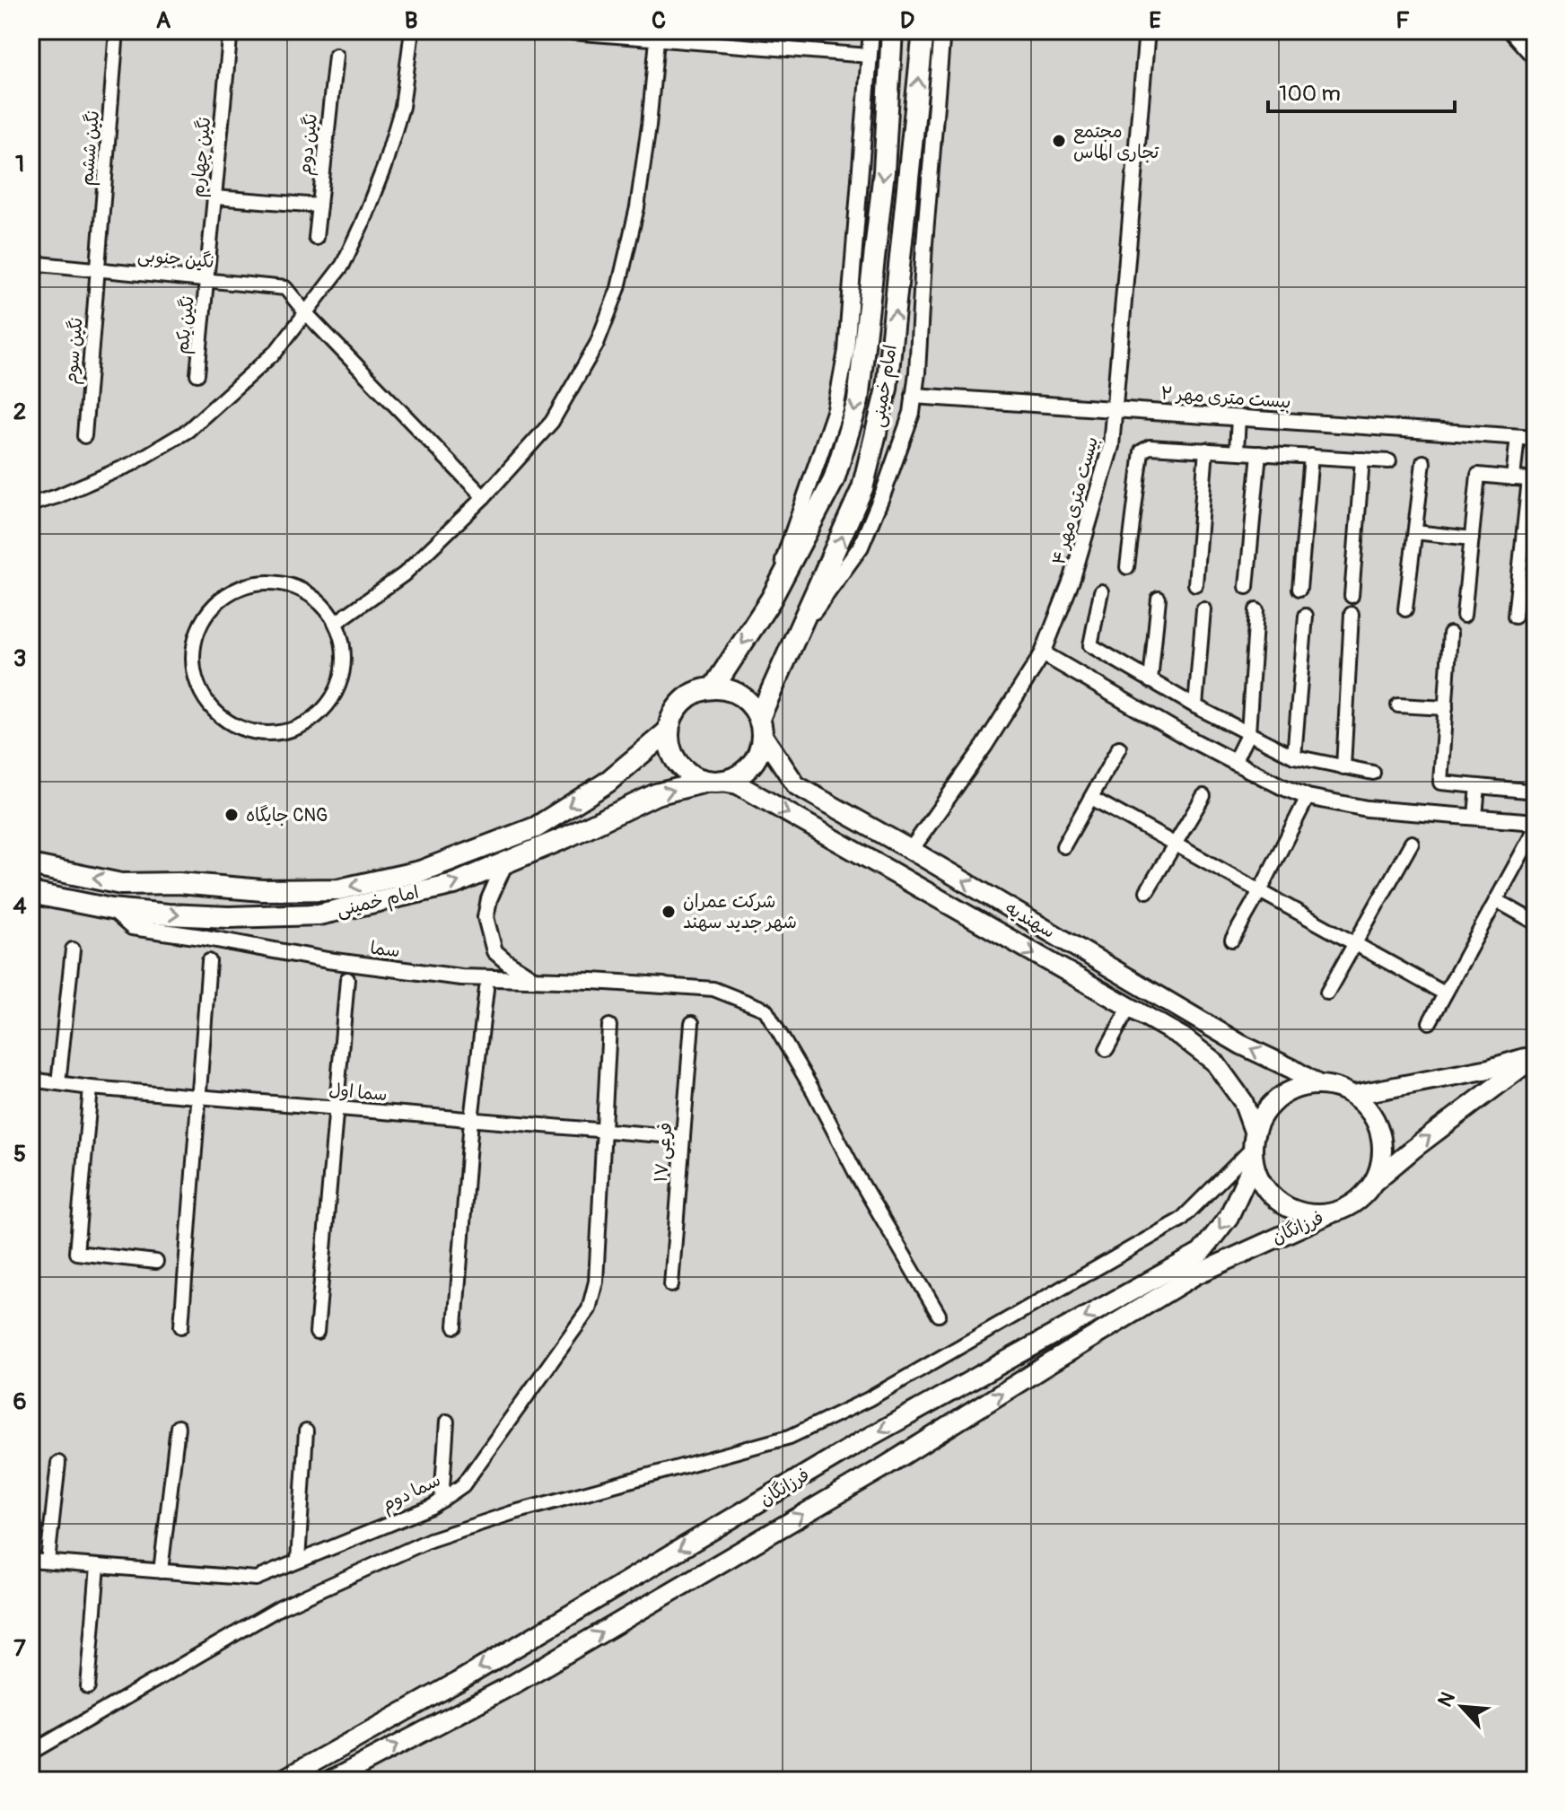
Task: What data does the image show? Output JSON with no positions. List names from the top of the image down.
{
  "streets": {
    "main road": ["امام خمینی", "سهندیه", "فرزانگان"],
    "street": [
      "نگین دوم",
      "نگین ششم",
      "نگین چهارم",
      "نگین جنوبی",
      "نگین یکم",
      "نگین سوم",
      "بیست متری مهر ۲",
      "بیست متری مهر ۴",
      "سما",
      "سما اول",
      "فرعی ۱۷",
      "سما دوم"
    ]
  },
  "crossings": [
    ["نگین ششم", "نگین جنوبی"],
    ["نگین ششم", "نگین سوم"],
    ["نگین چهارم", "نگین جنوبی"],
    ["نگین چهارم", "نگین یکم"],
    ["نگین جنوبی", "نگین یکم"],
    ["نگین جنوبی", "نگین سوم"],
    ["امام خمینی", "سهندیه"],
    ["امام خمینی", "سما"],
    ["بیست متری مهر ۲", "بیست متری مهر ۴"],
    ["بیست متری مهر ۴", "سهندیه"],
    ["سهندیه", "فرزانگان"],
    ["سما اول", "فرعی ۱۷"],
    ["سما اول", "سما دوم"]
  ],
  "places": ["مجتمع تجاری الماس", "جایگاه CNG", "شرکت عمران شهر جدید سهند"],
  "scale_bar": "100 m",
  "north": "top left",
  "grid": {
    "columns": [
      "A",
      "B",
      "C",
      "D",
      "E",
      "F"
    ],
    "rows": [
      "1",
      "2",
      "3",
      "4",
      "5",
      "6",
      "7"
    ]
  }
}
